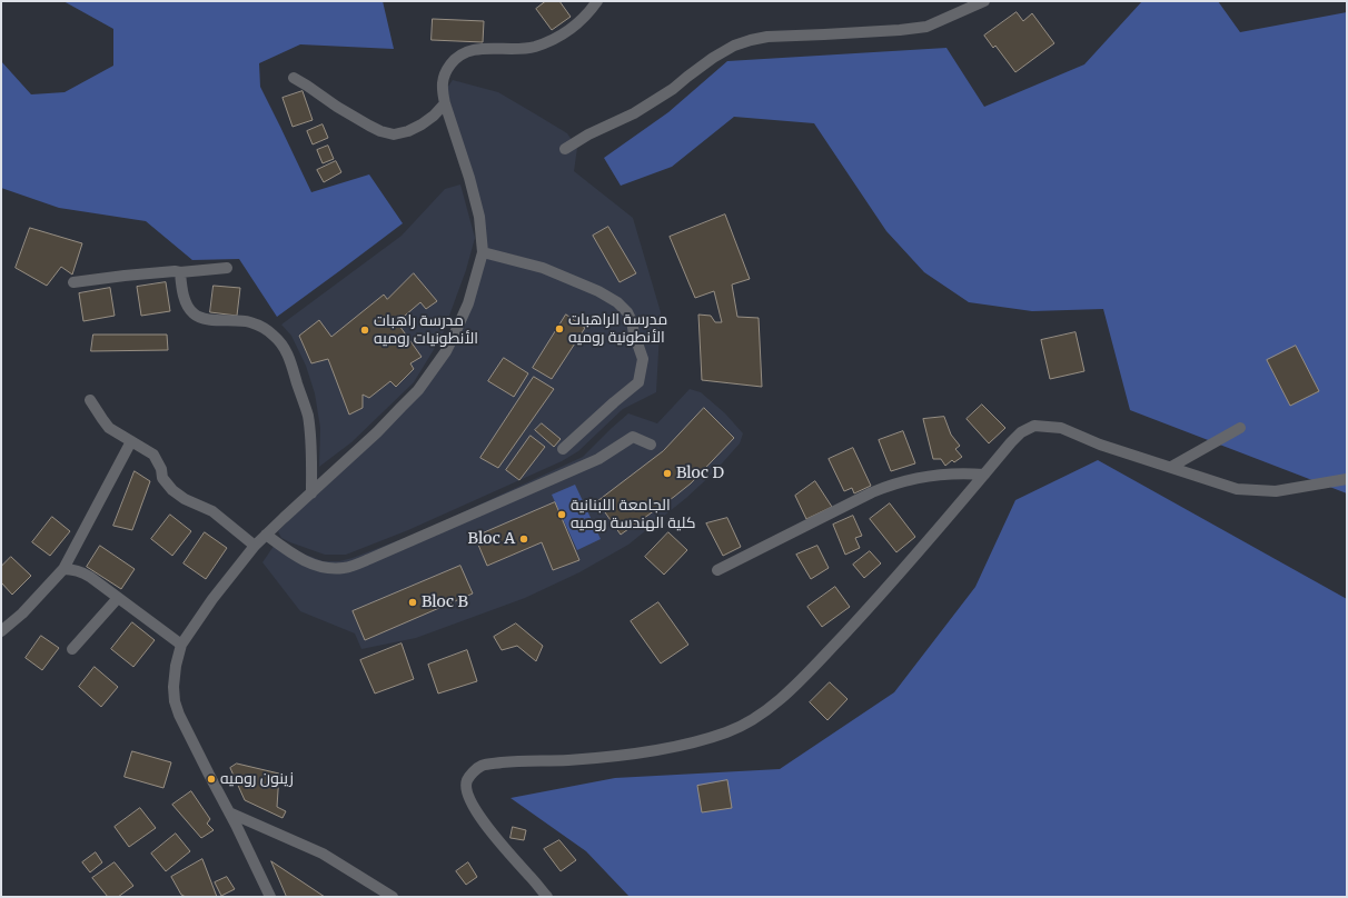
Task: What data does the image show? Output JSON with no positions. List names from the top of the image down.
{
  "places": [
    "مدرسة الراهبات الأنطونية روميه",
    "مدرسة راهبات الأنطونيات روميه",
    "Bloc D",
    "الجامعة اللبنانية كلية الهندسة روميه",
    "Bloc A",
    "Bloc B",
    "زينون روميه"
  ]
}
